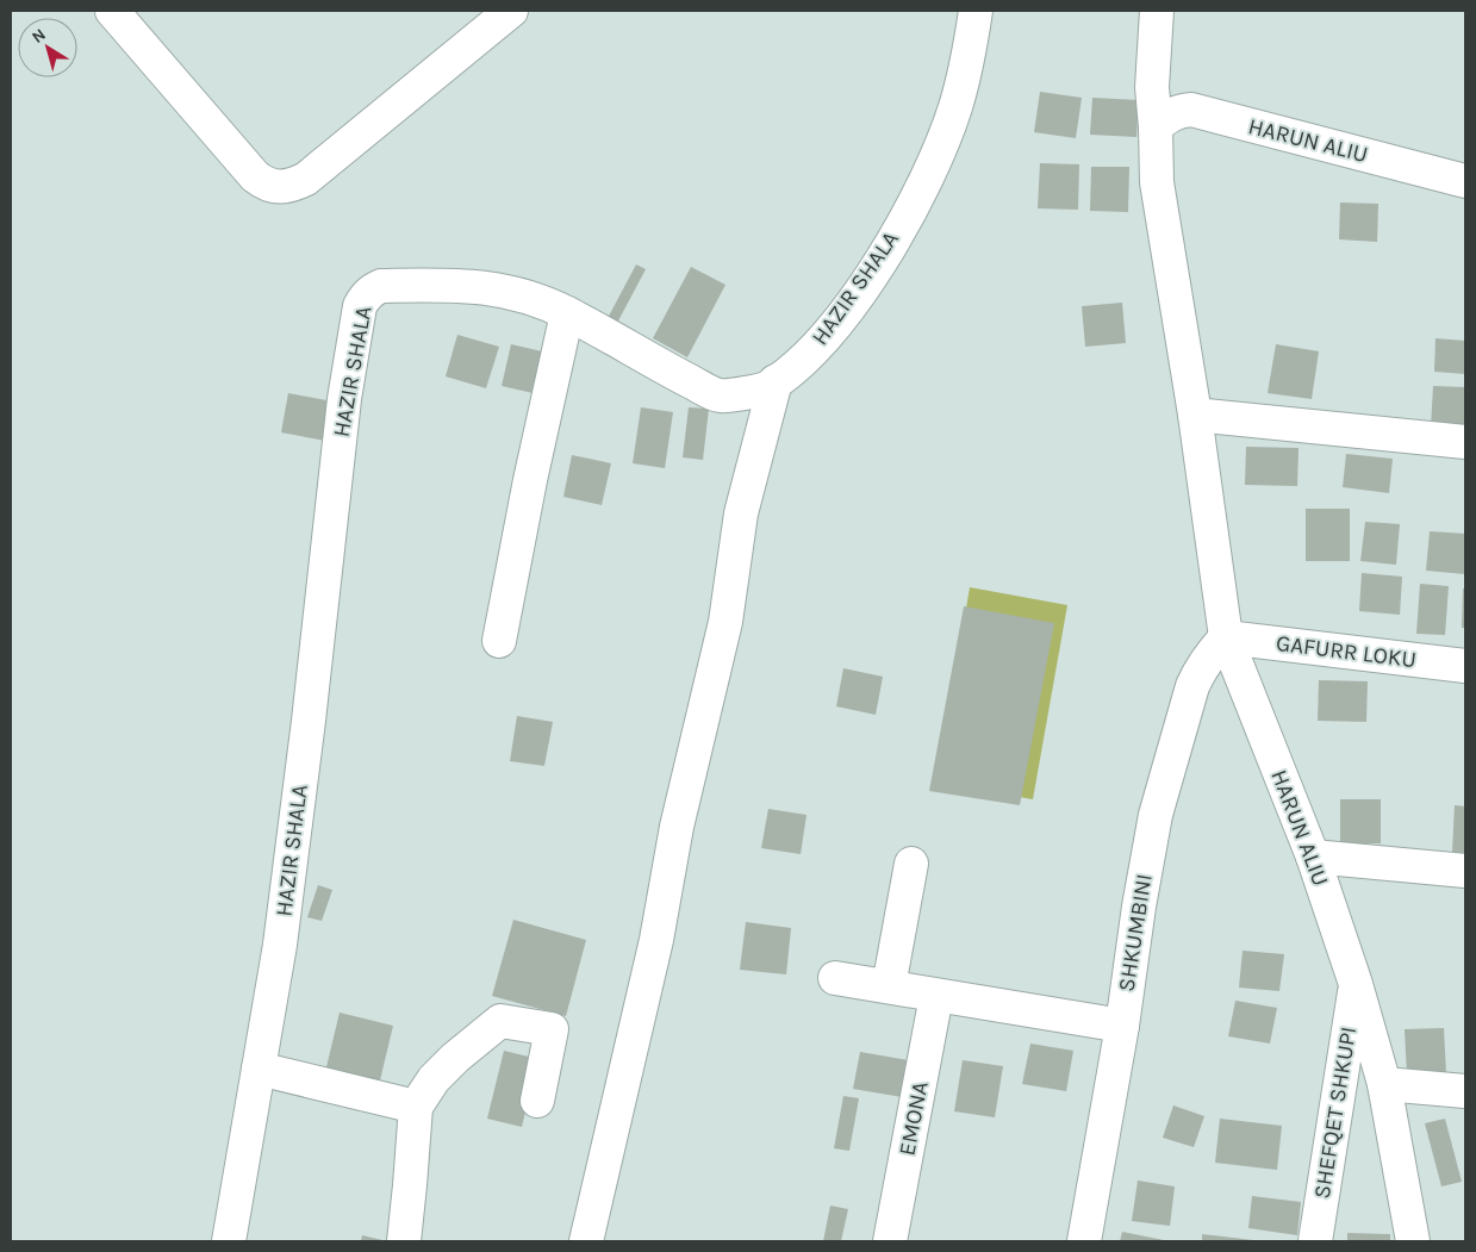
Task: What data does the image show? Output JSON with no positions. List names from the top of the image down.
{
  "streets": {
    "street": [
      "HARUN ALIU",
      "HAZIR SHALA",
      "GAFURR LOKU",
      "SHKUMBINI",
      "SHEFQET SHKUPI",
      "EMONA"
    ]
  },
  "crossings": [
    ["HARUN ALIU", "GAFURR LOKU"],
    ["HARUN ALIU", "SHKUMBINI"],
    ["HARUN ALIU", "SHEFQET SHKUPI"],
    ["GAFURR LOKU", "SHKUMBINI"]
  ],
  "north": "top left"
}
